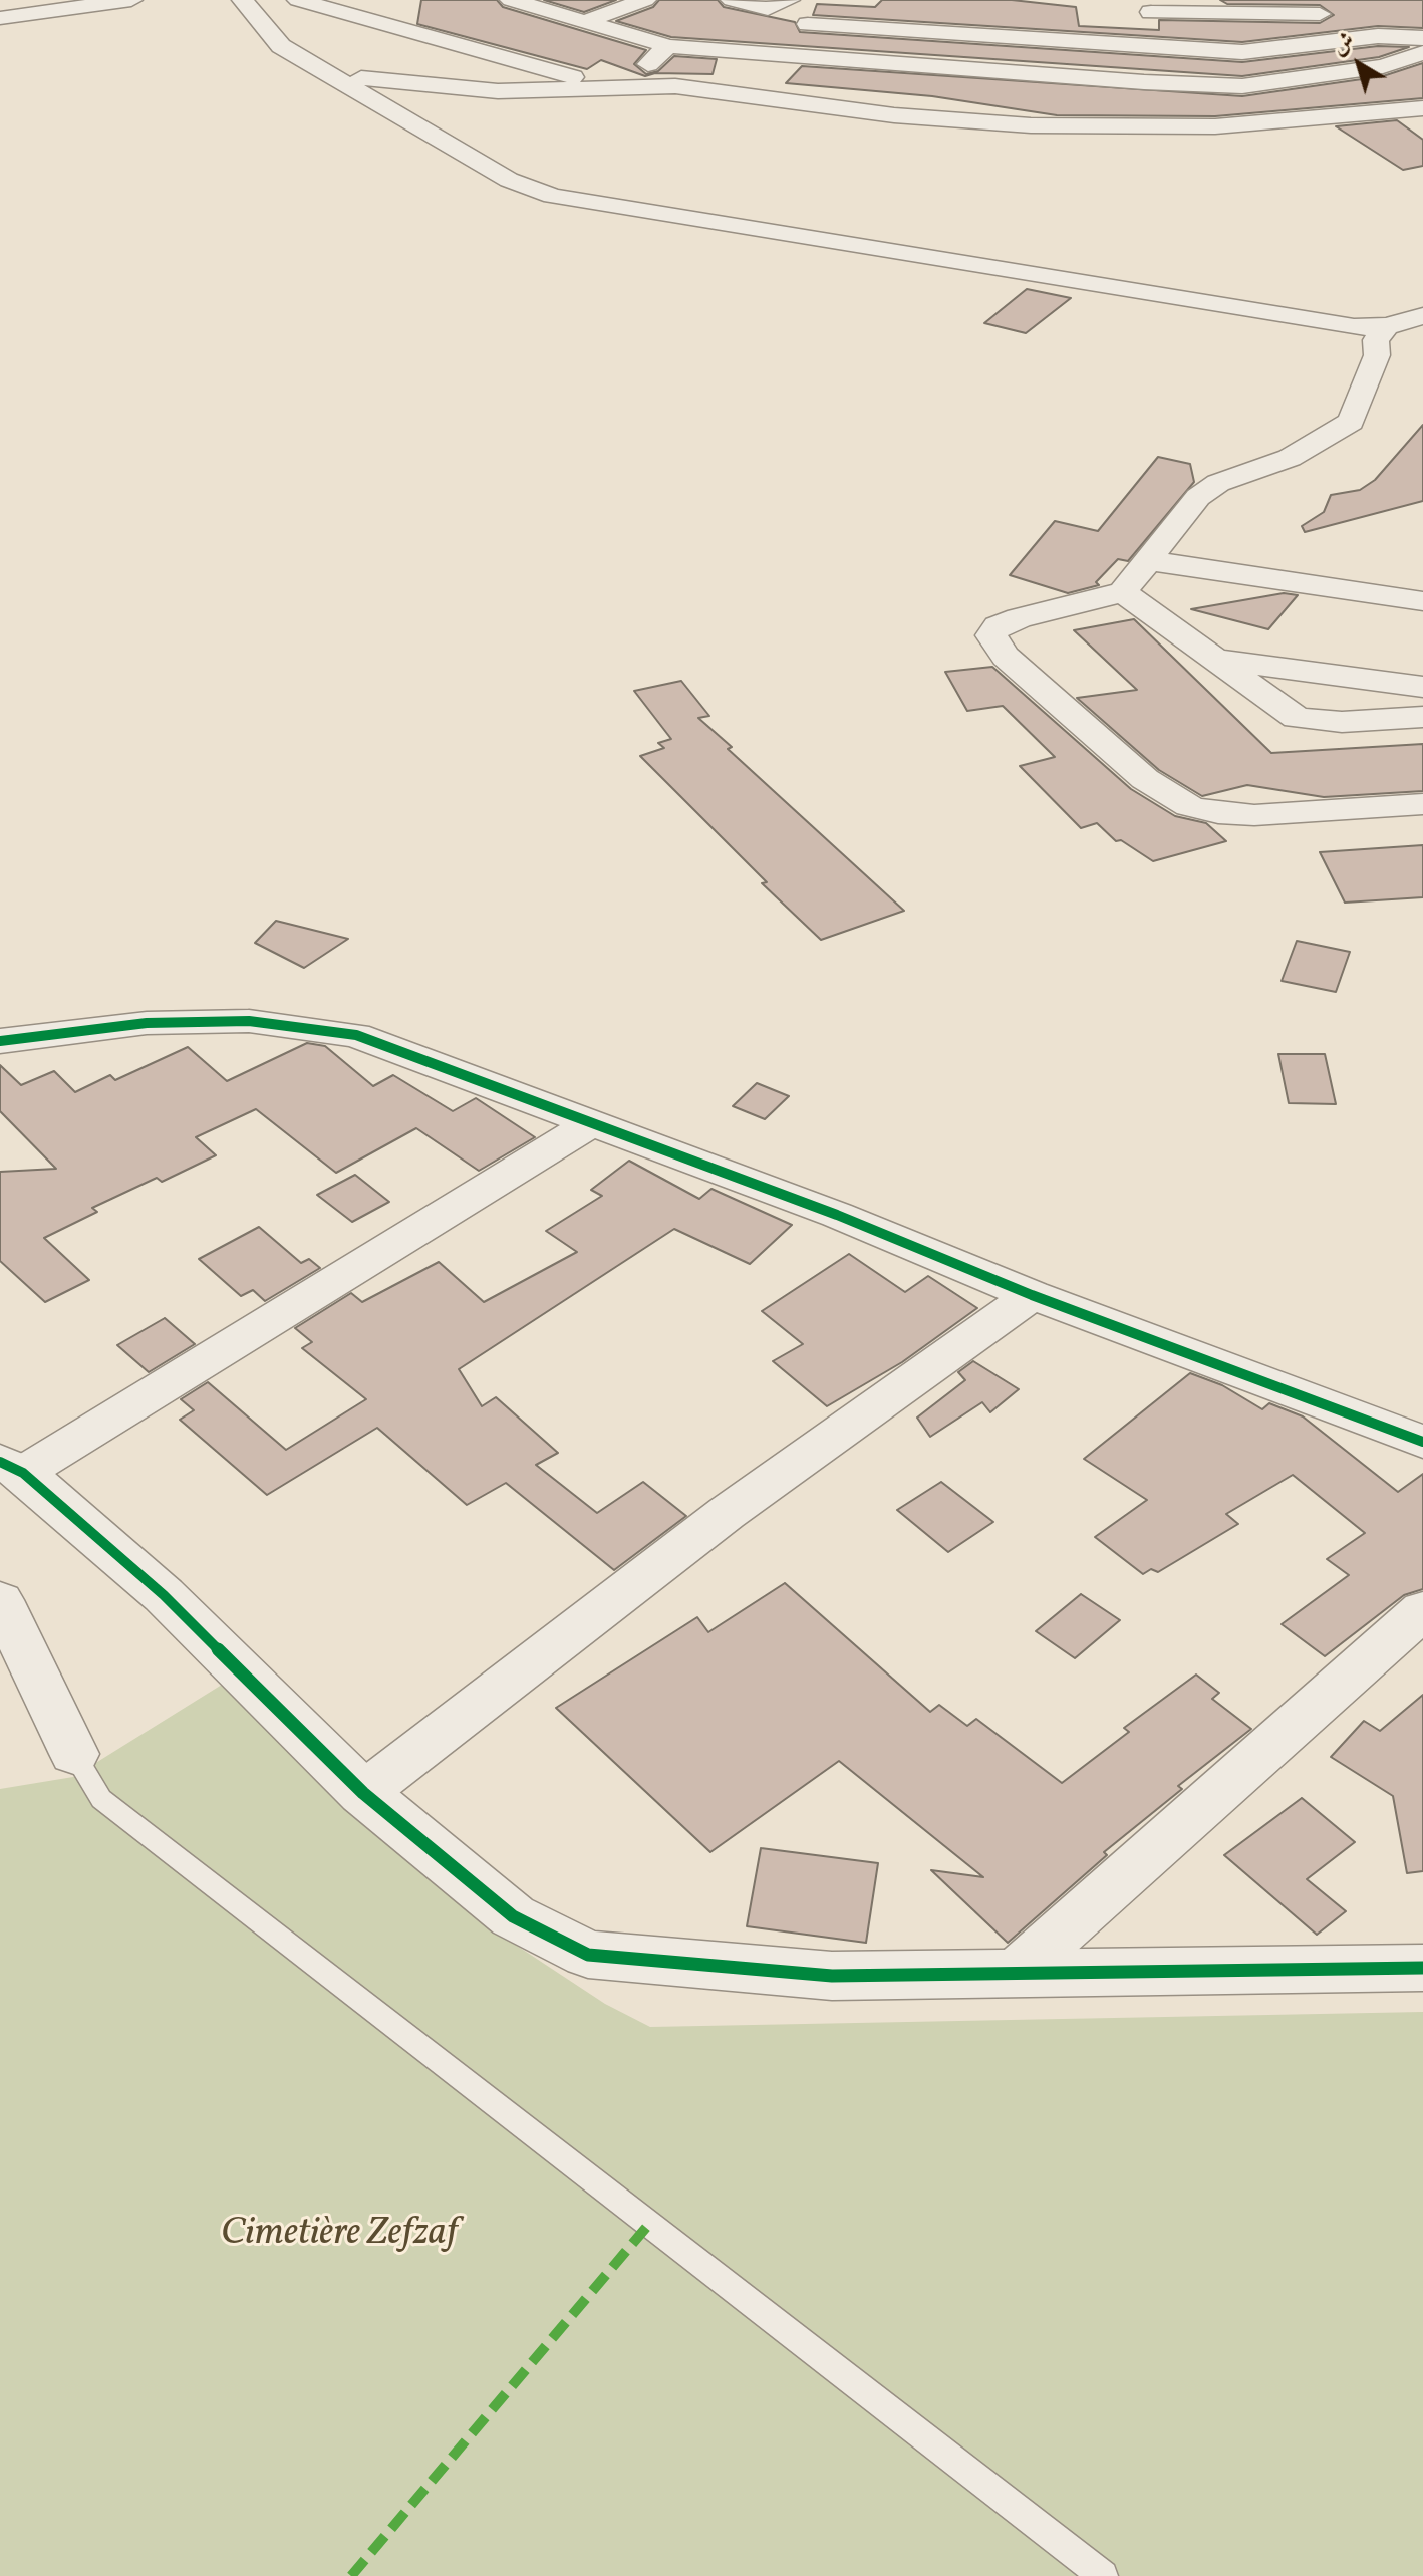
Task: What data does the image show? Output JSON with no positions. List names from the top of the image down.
{
  "parks": ["Cimetière Zefzaf"],
  "north": "top left"
}
